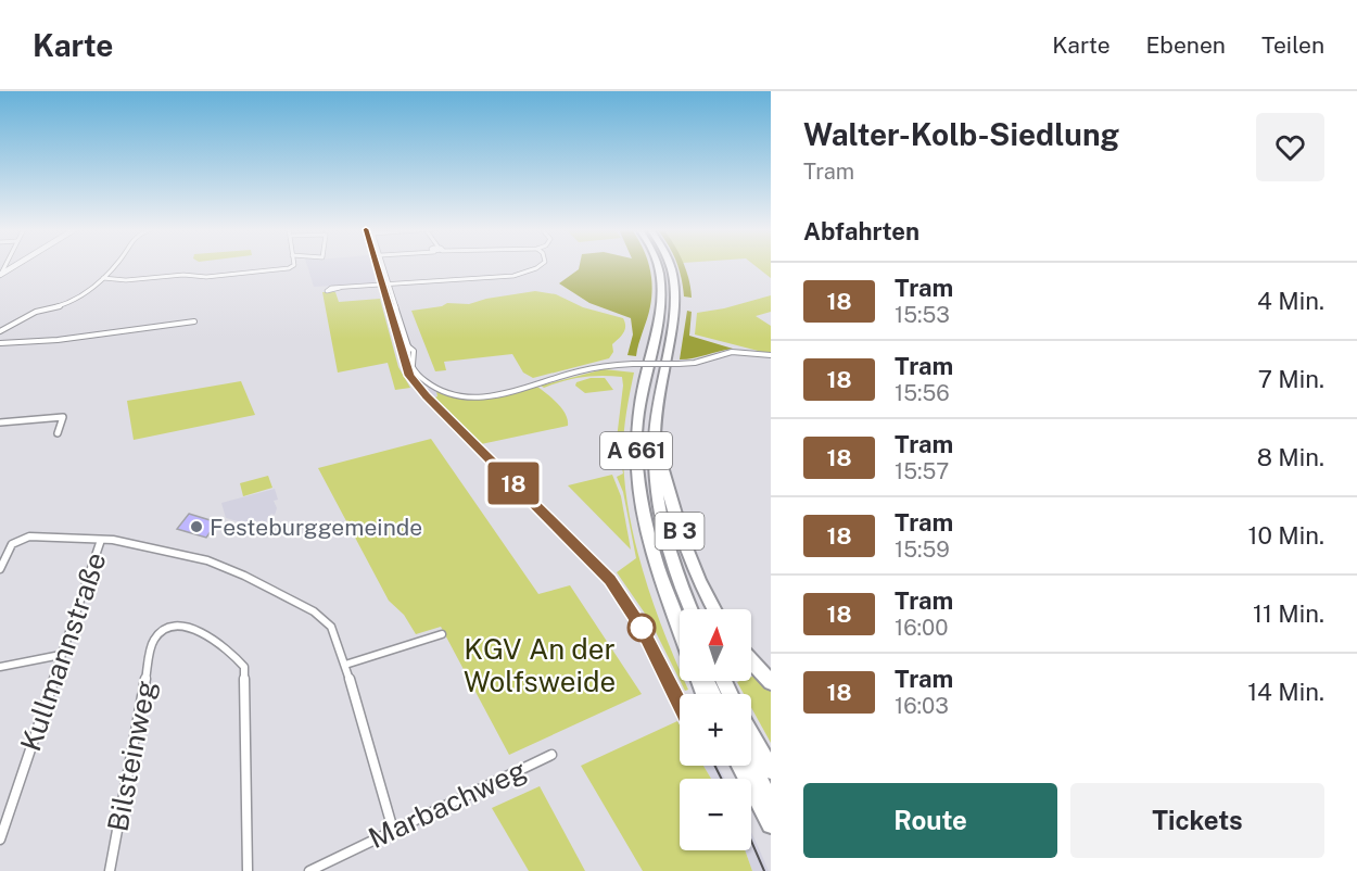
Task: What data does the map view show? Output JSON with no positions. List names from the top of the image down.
{
  "streets": {
    "highway": ["A 661", "B 3"],
    "street": ["Kullmannstraße", "Bilsteinweg", "Marbachweg"]
  },
  "crossings": [
    ["A 661", "B 3"]
  ],
  "parks": ["KGV An der Wolfsweide"],
  "places": ["Festeburggemeinde"],
  "lines": ["tram line 18"],
  "north": "top",
  "page": {
    "header": "Karte",
    "nav": ["Karte", "Ebenen", "Teilen"],
    "on_map": "18",
    "heading": [
      ["Walter-Kolb-Siedlung", "Tram"],
      "Abfahrten"
    ],
    "list": [
      {
        "mark": "18",
        "name": "Tram",
        "note": "15:53",
        "value": "4 Min."
      },
      {
        "mark": "18",
        "name": "Tram",
        "note": "15:56",
        "value": "7 Min."
      },
      {
        "mark": "18",
        "name": "Tram",
        "note": "15:57",
        "value": "8 Min."
      },
      {
        "mark": "18",
        "name": "Tram",
        "note": "15:59",
        "value": "10 Min."
      },
      {
        "mark": "18",
        "name": "Tram",
        "note": "16:00",
        "value": "11 Min."
      },
      {
        "mark": "18",
        "name": "Tram",
        "note": "16:03",
        "value": "14 Min."
      }
    ],
    "map_buttons": ["+", "−"],
    "buttons": ["Route", "Tickets"]
  }
}
